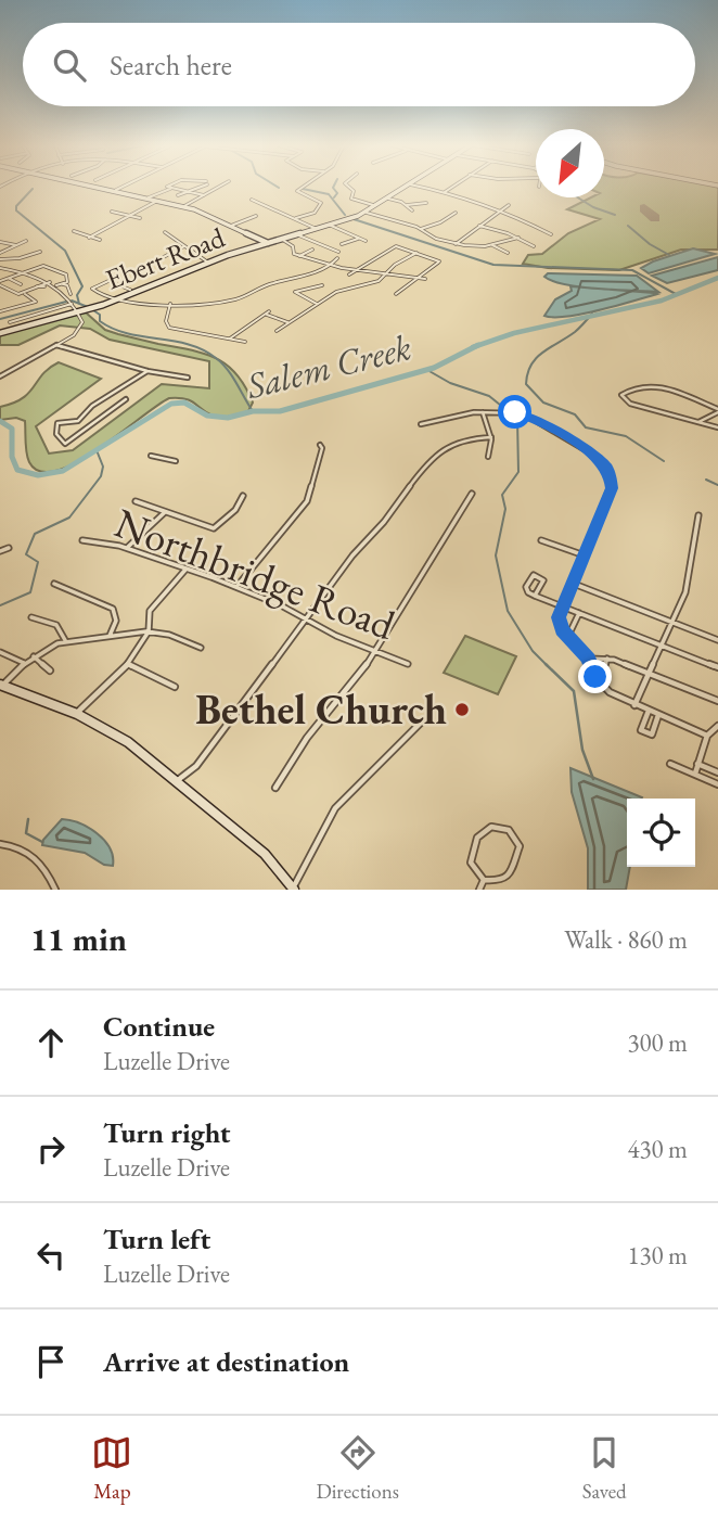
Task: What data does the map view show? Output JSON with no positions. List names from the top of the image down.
{
  "streets": {
    "main road": ["Ebert Road"],
    "street": ["Northbridge Road"]
  },
  "water": ["Salem Creek"],
  "places": ["Bethel Church"],
  "north": "bottom left",
  "page": {
    "search": "Search here",
    "heading": ["11 min", "Walk · 860 m"],
    "list": [
      ["Continue", "Luzelle Drive", "300 m"],
      ["Turn right", "Luzelle Drive", "430 m"],
      ["Turn left", "Luzelle Drive", "130 m"],
      "Arrive at destination"
    ],
    "nav": ["Map", "Directions", "Saved"]
  }
}
